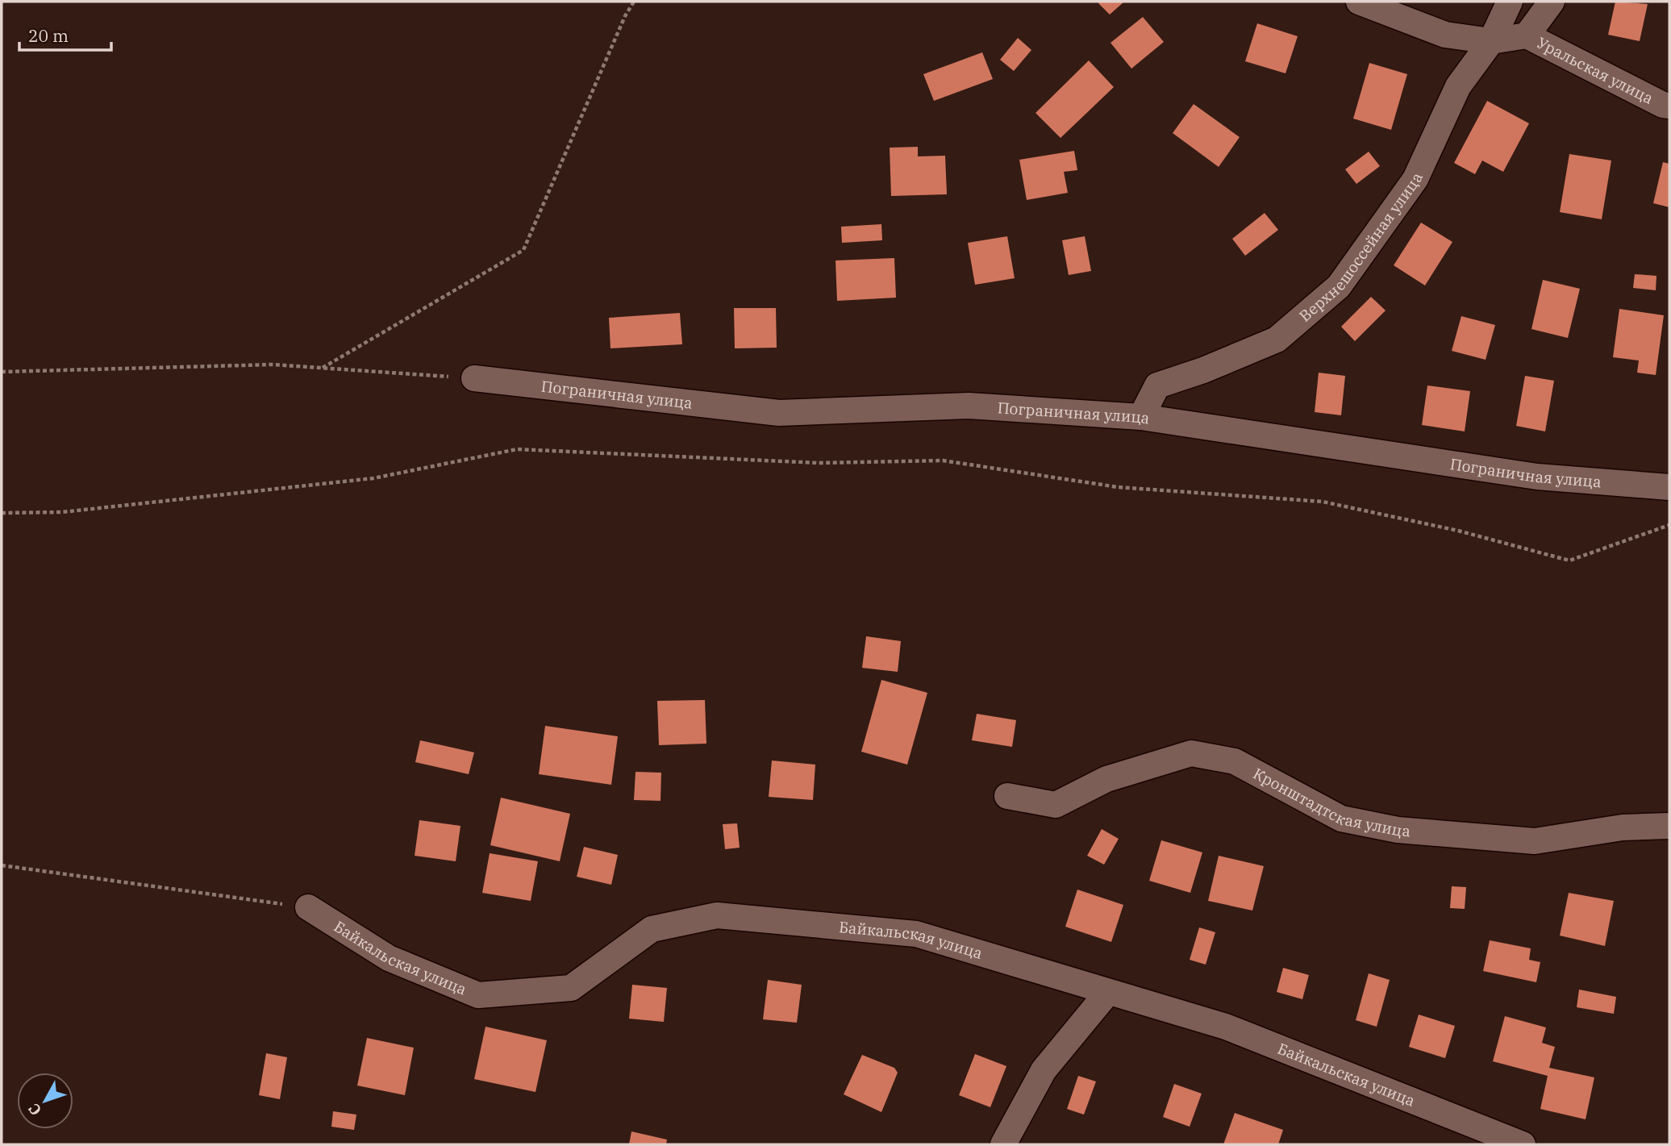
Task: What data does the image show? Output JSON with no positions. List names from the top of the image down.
{
  "streets": {
    "street": [
      "Уральская улица",
      "Верхнешоссейная улица",
      "Пограничная улица",
      "Кронштадтская улица",
      "Байкальская улица"
    ]
  },
  "crossings": [
    ["Уральская улица", "Верхнешоссейная улица"],
    ["Верхнешоссейная улица", "Пограничная улица"]
  ],
  "scale_bar": "20 m",
  "north": "bottom left"
}
